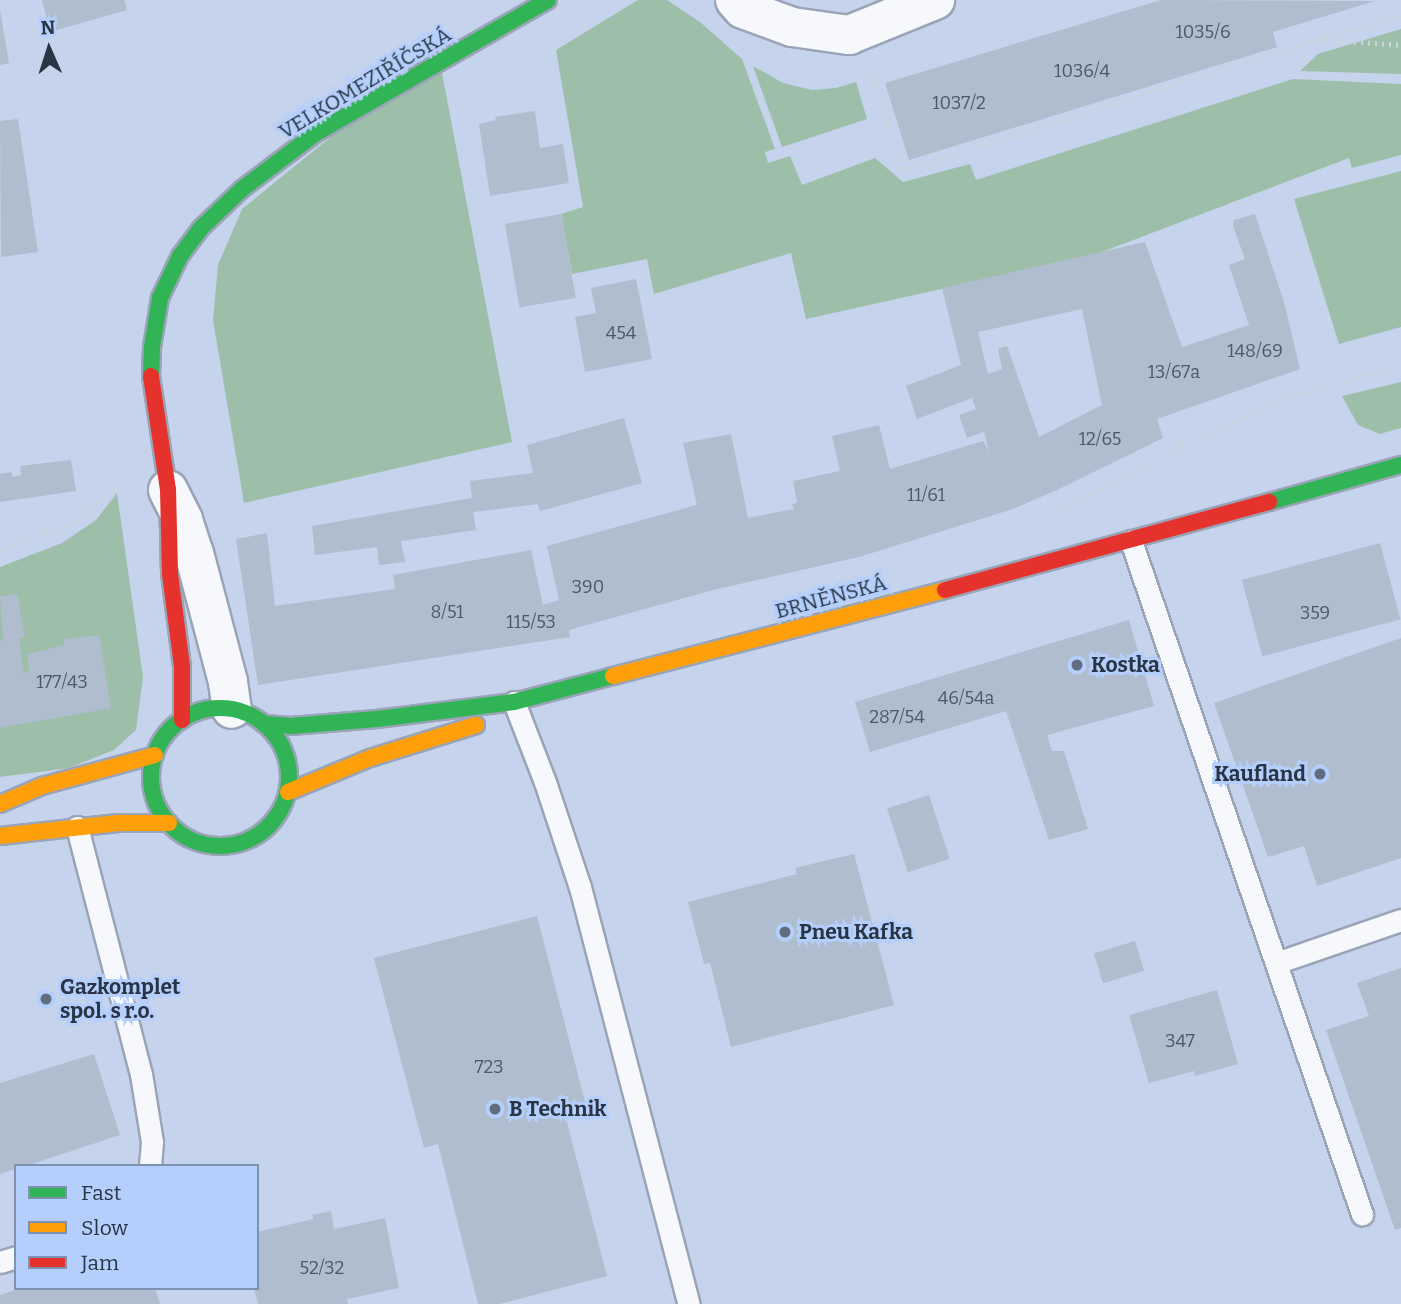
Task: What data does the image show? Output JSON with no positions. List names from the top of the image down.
{
  "streets": {
    "street": ["VELKOMEZIŘÍČSKÁ", "BRNĚNSKÁ"]
  },
  "crossings": [
    ["VELKOMEZIŘÍČSKÁ", "BRNĚNSKÁ"]
  ],
  "places": [
    "Kostka",
    "Kaufland",
    "Pneu Kafka",
    "Gazkomplet spol. s r.o.",
    "B Technik"
  ],
  "house_numbers": [
    "1035/6",
    "1036/4",
    "1037/2",
    "454",
    "148/69",
    "13/67a",
    "12/65",
    "11/61",
    "390",
    "8/51",
    "359",
    "115/53",
    "177/43",
    "46/54a",
    "287/54",
    "347",
    "723",
    "52/32"
  ],
  "legend": ["Fast", "Slow", "Jam"],
  "north": "top"
}
